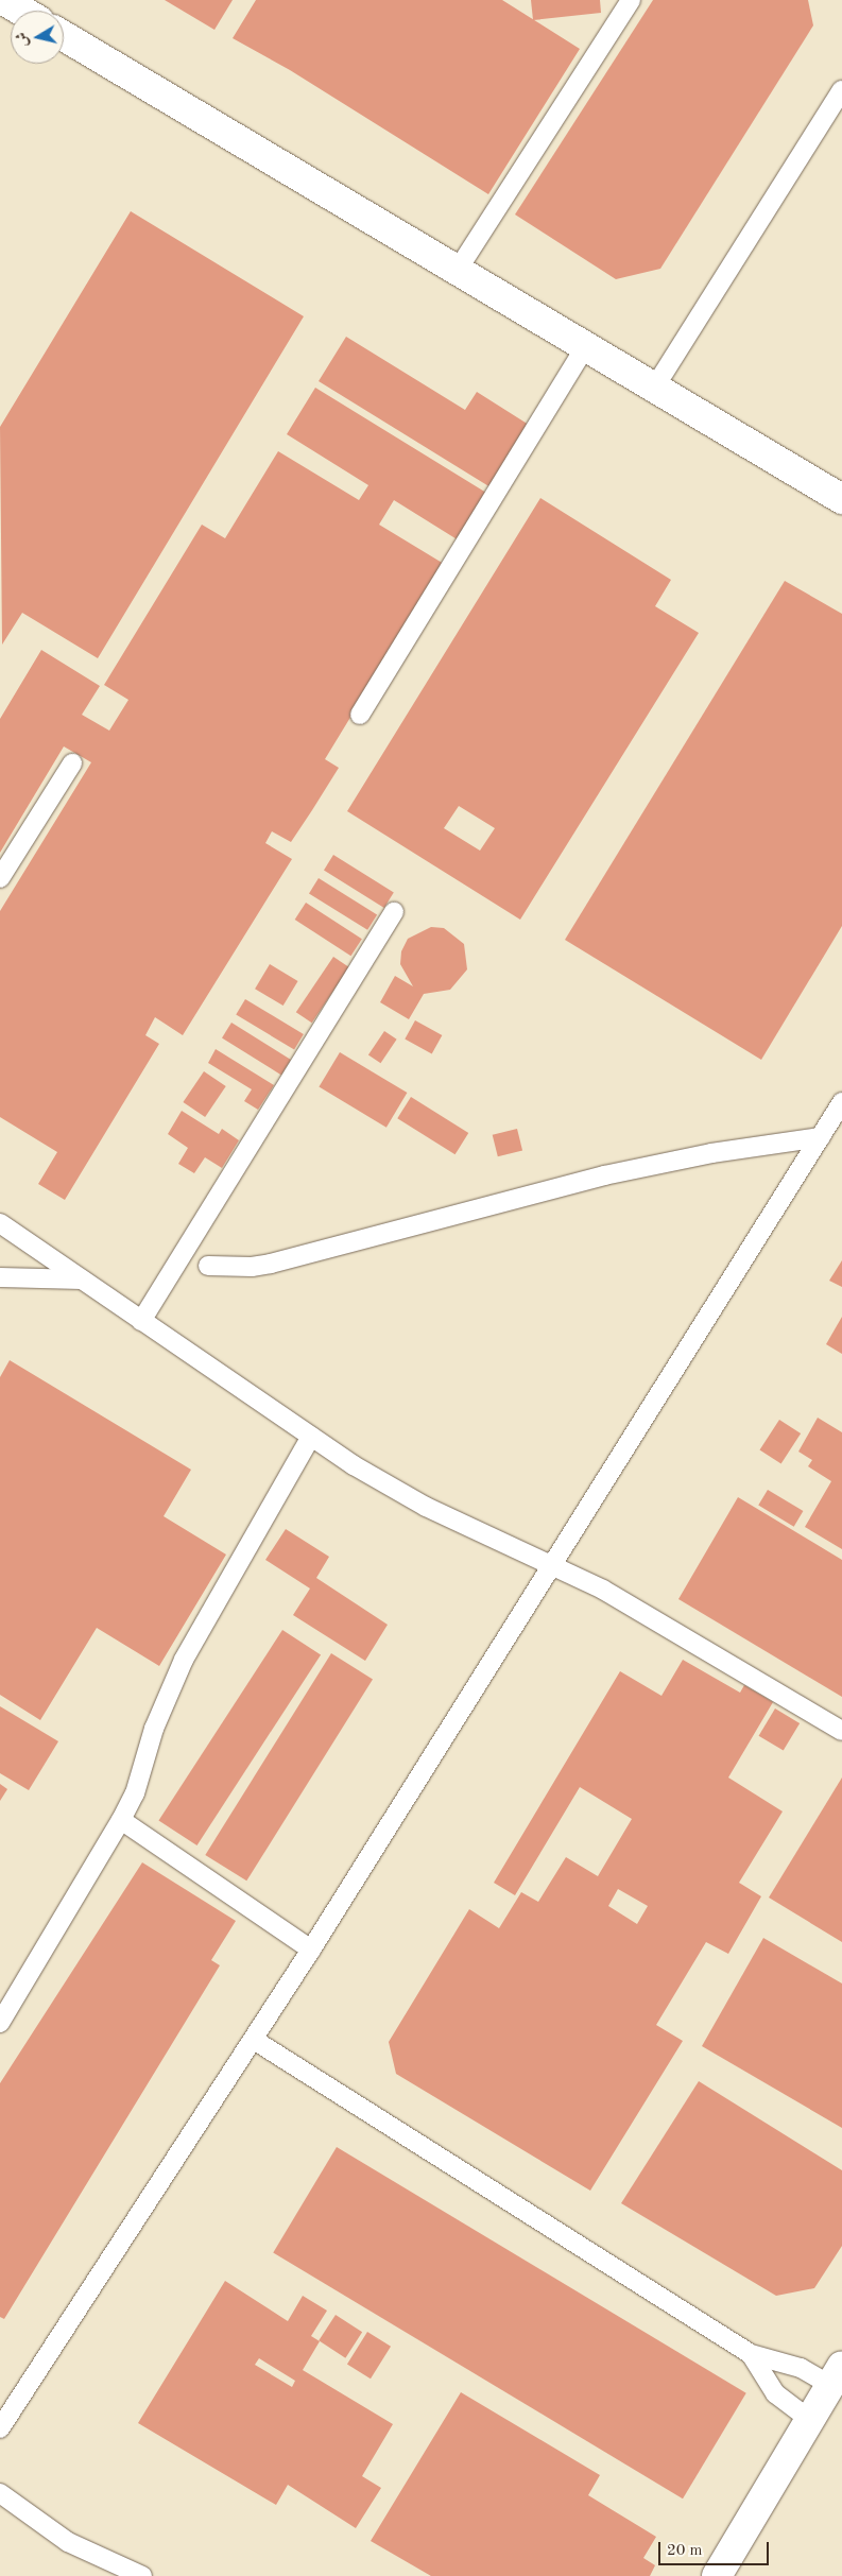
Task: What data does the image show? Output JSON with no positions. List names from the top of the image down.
{
  "scale_bar": "20 m",
  "north": "left"
}
